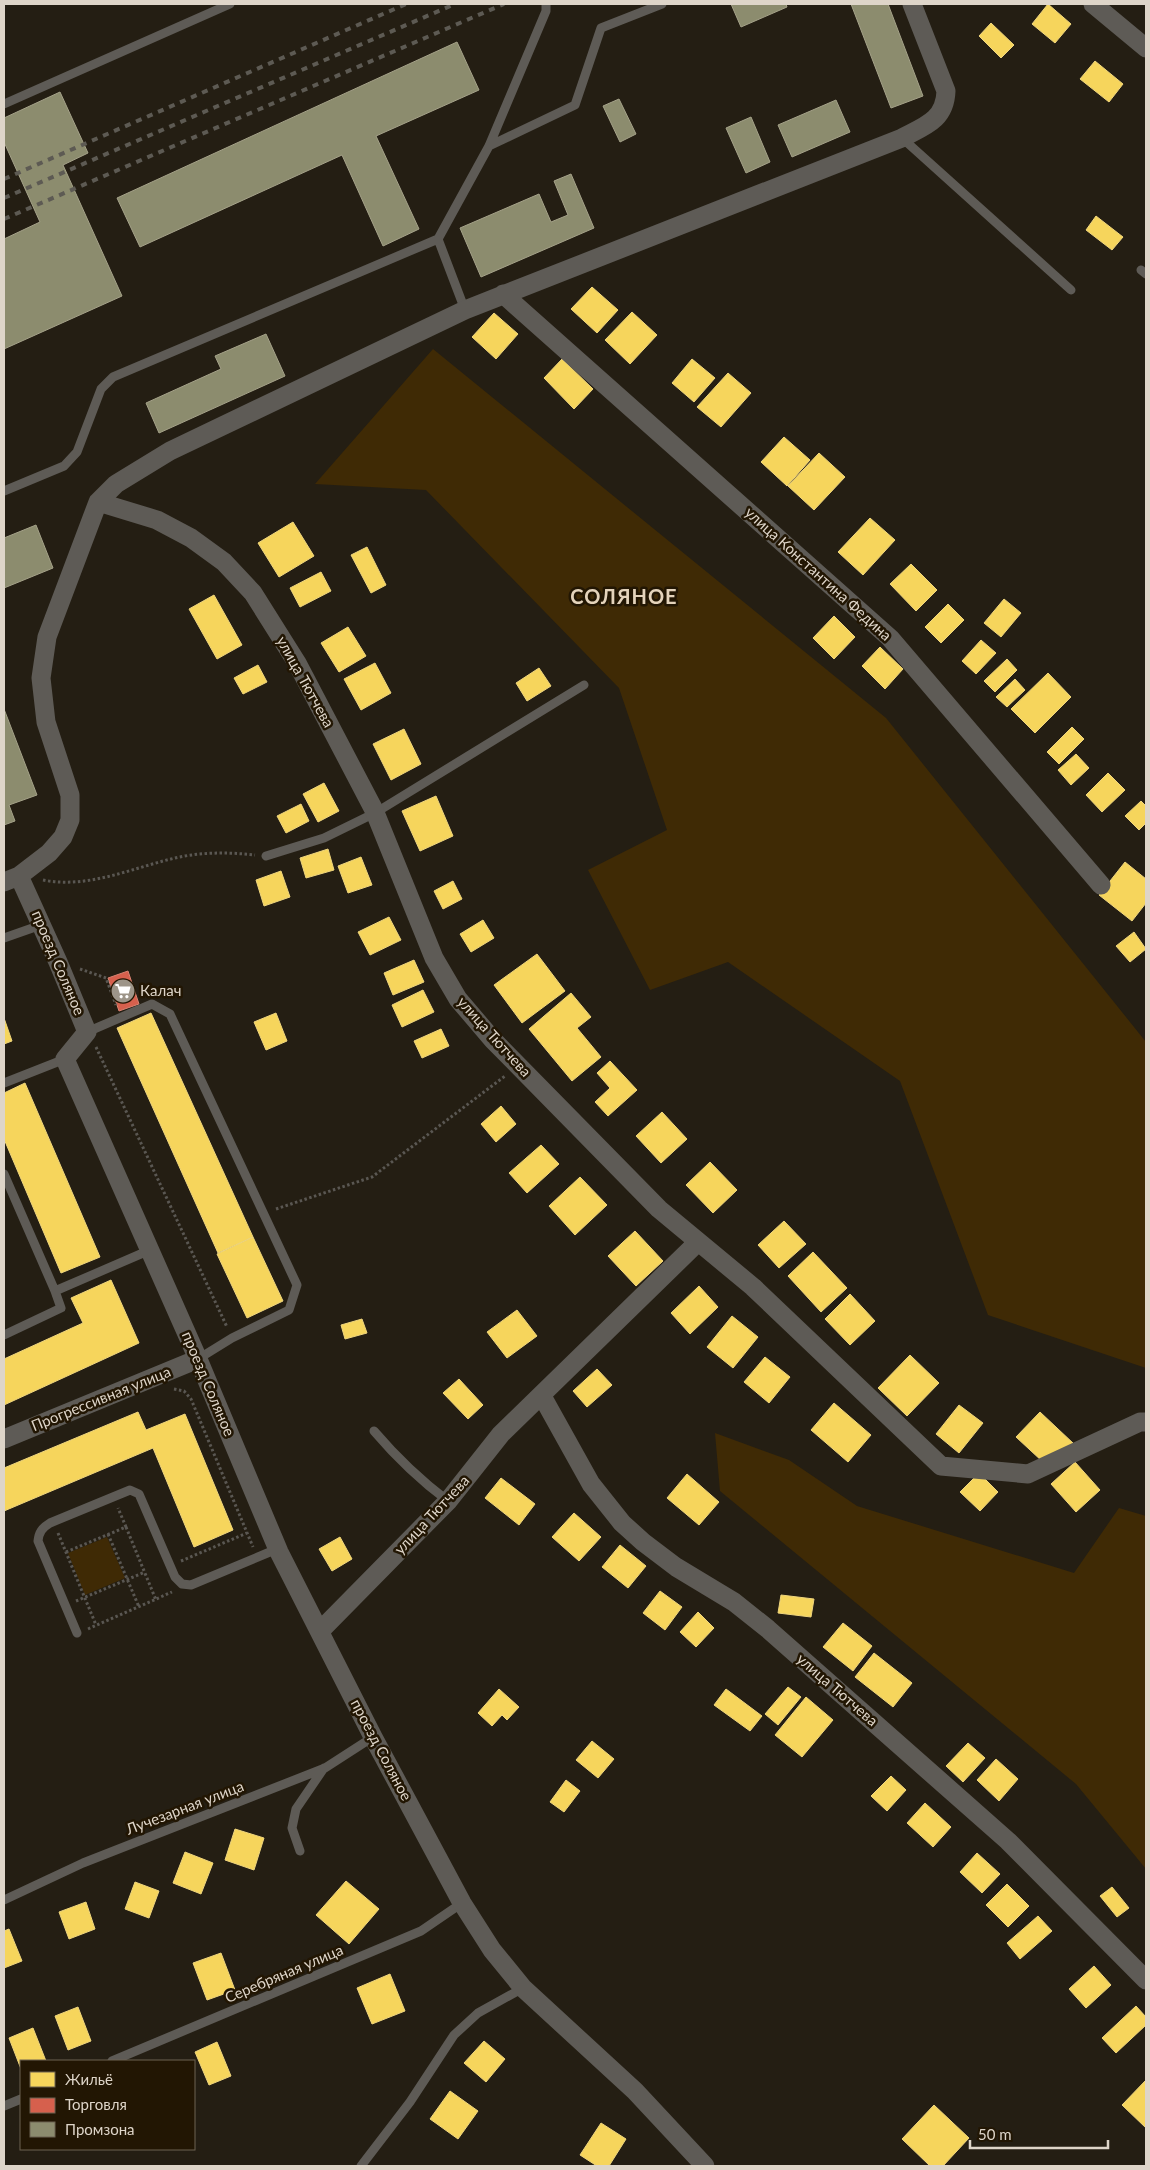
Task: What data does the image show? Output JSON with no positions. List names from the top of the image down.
{
  "streets": {
    "street": [
      "улица Константина Федина",
      "улица Тютчева",
      "проезд Соляное",
      "Прогрессивная улица"
    ],
    "lane": ["Лучезарная улица", "Серебряная улица"]
  },
  "crossings": [
    ["улица Тютчева", "проезд Соляное"],
    ["проезд Соляное", "Прогрессивная улица"],
    ["проезд Соляное", "Лучезарная улица"],
    ["проезд Соляное", "Серебряная улица"]
  ],
  "districts": ["СОЛЯНОЕ"],
  "places": {
    "supermarket": ["Калач"]
  },
  "legend": ["Жильё", "Торговля", "Промзона"],
  "scale_bar": "50 m"
}
